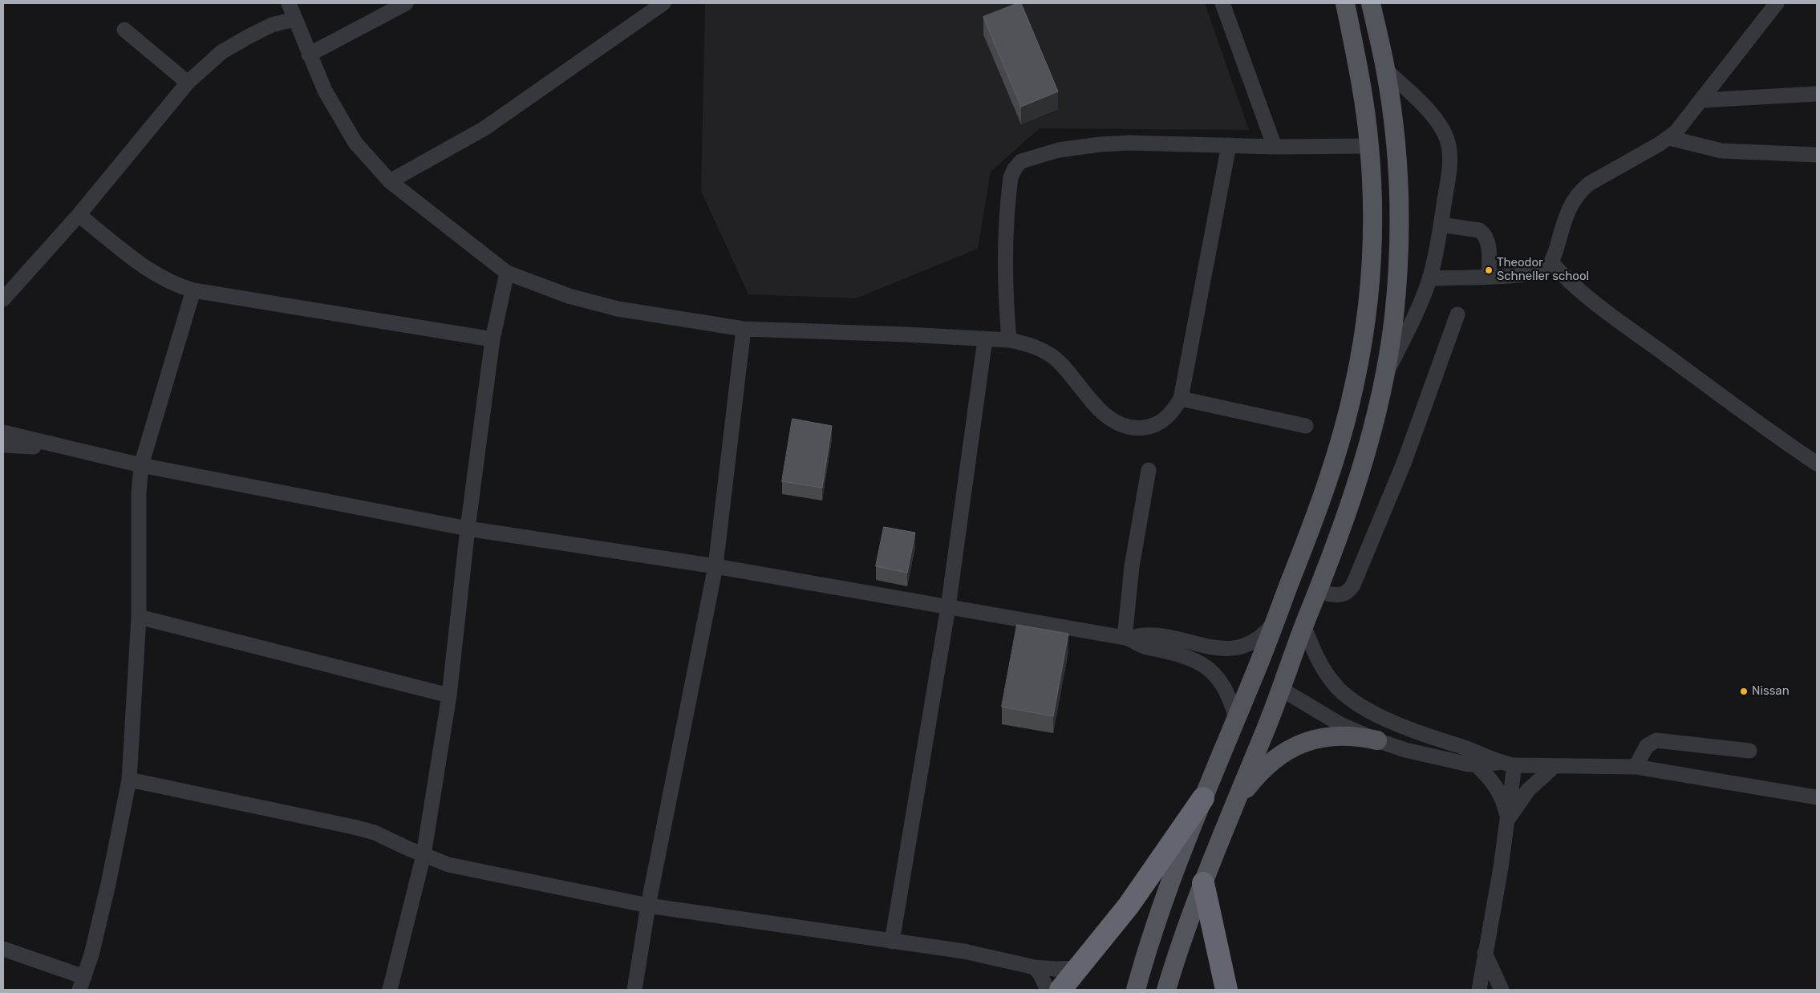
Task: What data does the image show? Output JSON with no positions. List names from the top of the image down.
{
  "places": ["Theodor Schneller school", "Nissan"]
}
